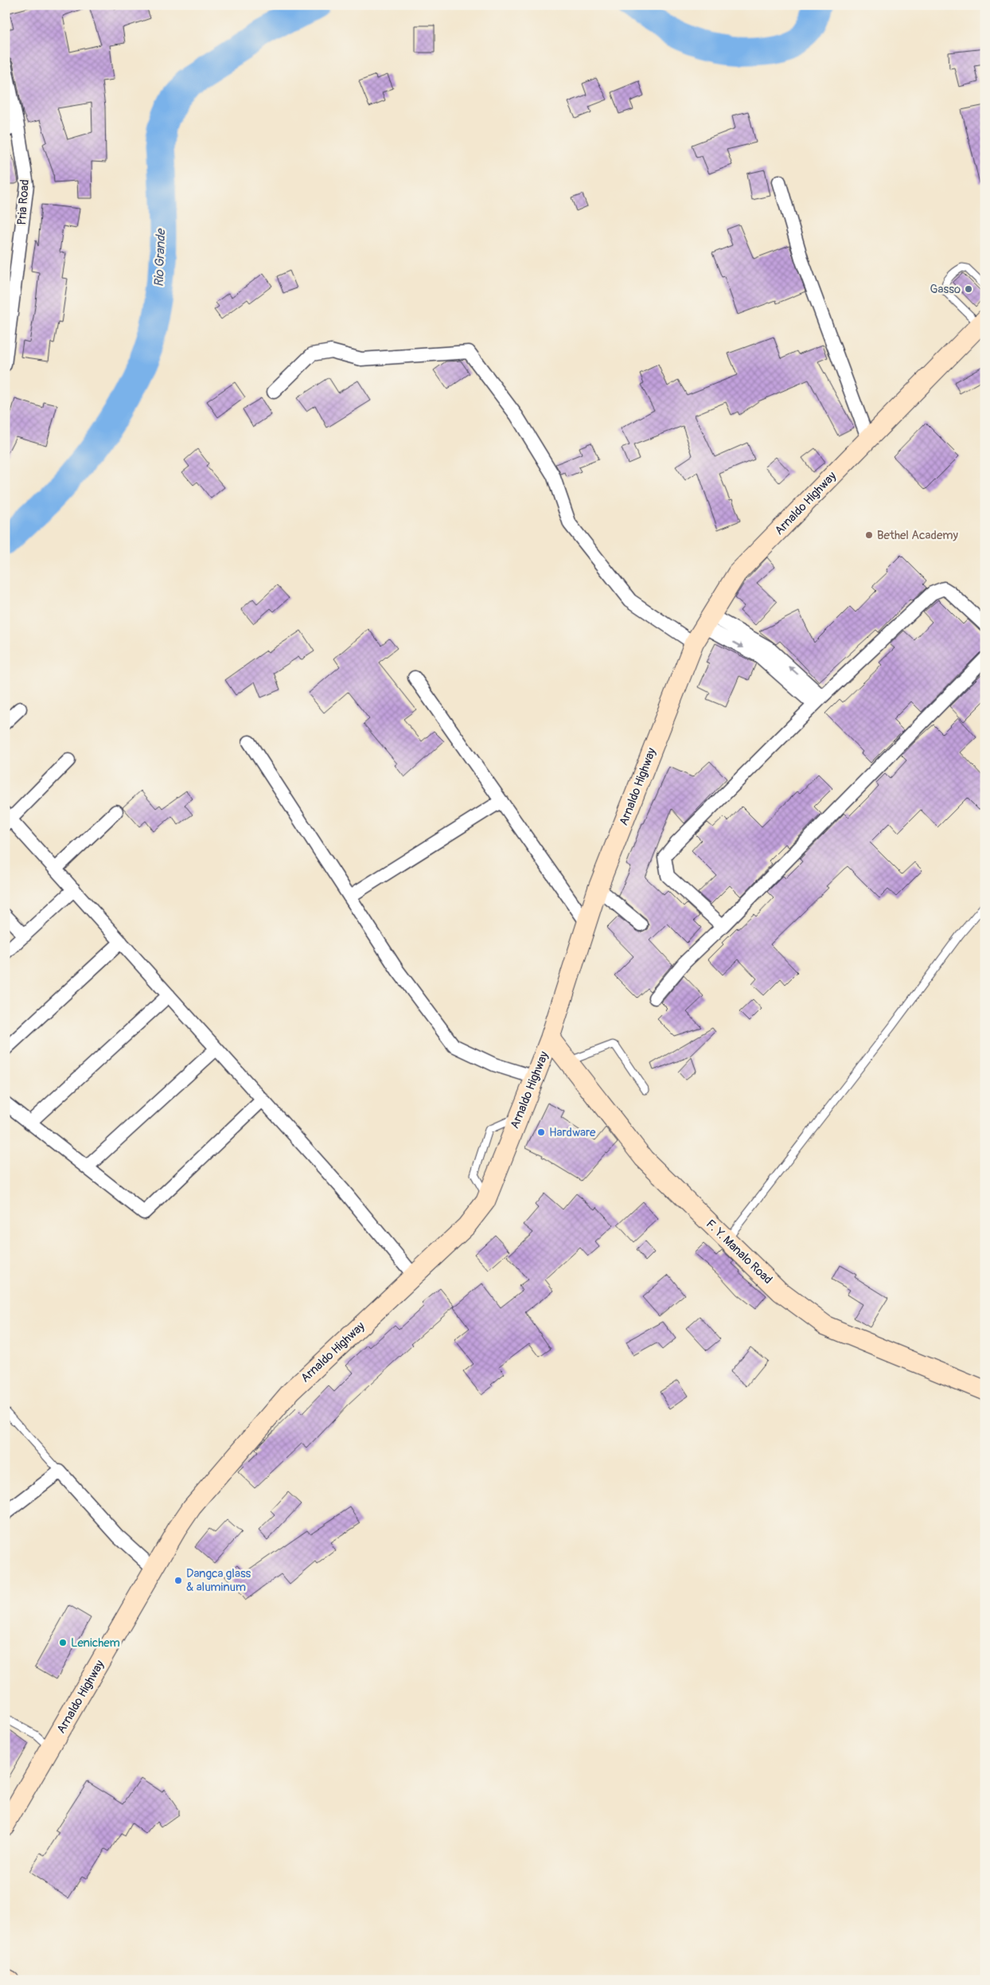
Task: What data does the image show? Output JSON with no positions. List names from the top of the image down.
{
  "streets": {
    "main road": ["Arnaldo Highway", "F. Y. Manalo Road"],
    "street": ["Pria Road"]
  },
  "crossings": [
    ["Arnaldo Highway", "F. Y. Manalo Road"]
  ],
  "water": ["Rio Grande"],
  "places": [
    "Gasso",
    "Bethel Academy",
    "Hardware",
    "Dangca glass & aluminum",
    "Lenichem"
  ]
}
